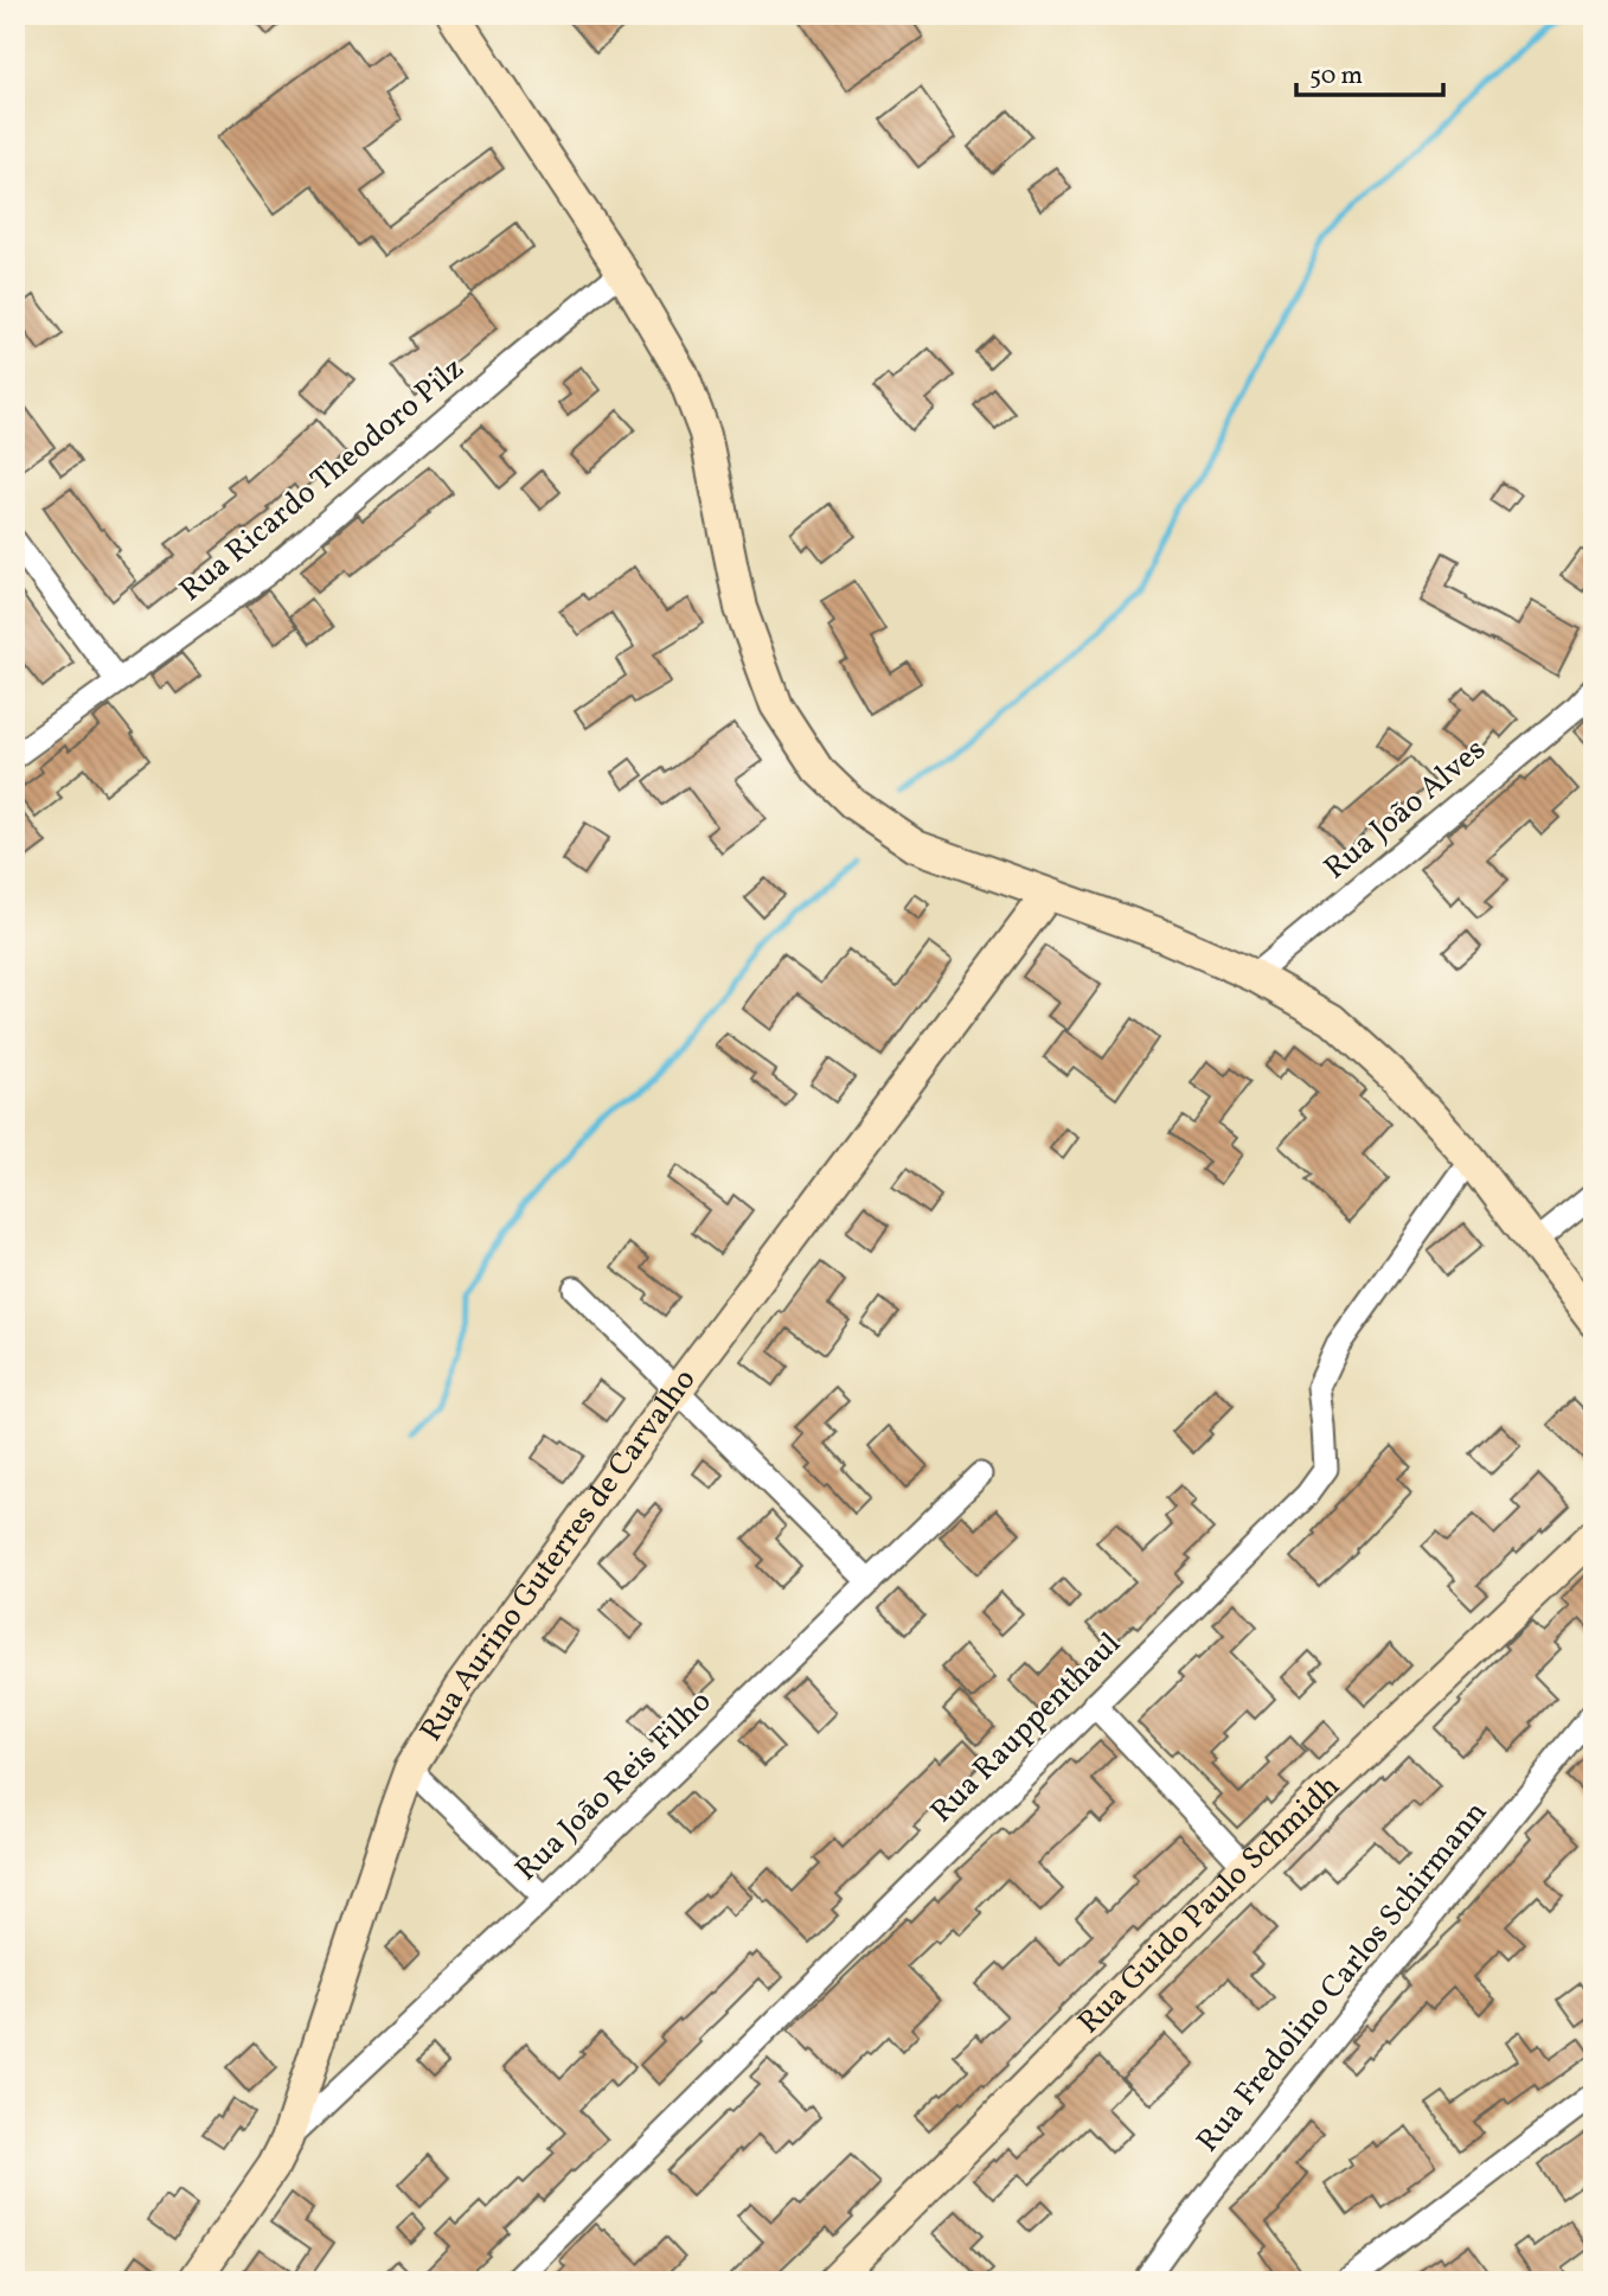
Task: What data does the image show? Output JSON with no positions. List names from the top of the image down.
{
  "streets": {
    "street": [
      "Rua Ricardo Theodoro Pilz",
      "Rua João Alves",
      "Rua Aurino Guterres de Carvalho",
      "Rua Rauppenthaul",
      "Rua João Reis Filho",
      "Rua Guido Paulo Schmidh",
      "Rua Fredolino Carlos Schirmann"
    ]
  },
  "crossings": [
    ["Rua Aurino Guterres de Carvalho", "Rua João Reis Filho"]
  ],
  "scale_bar": "50 m"
}
